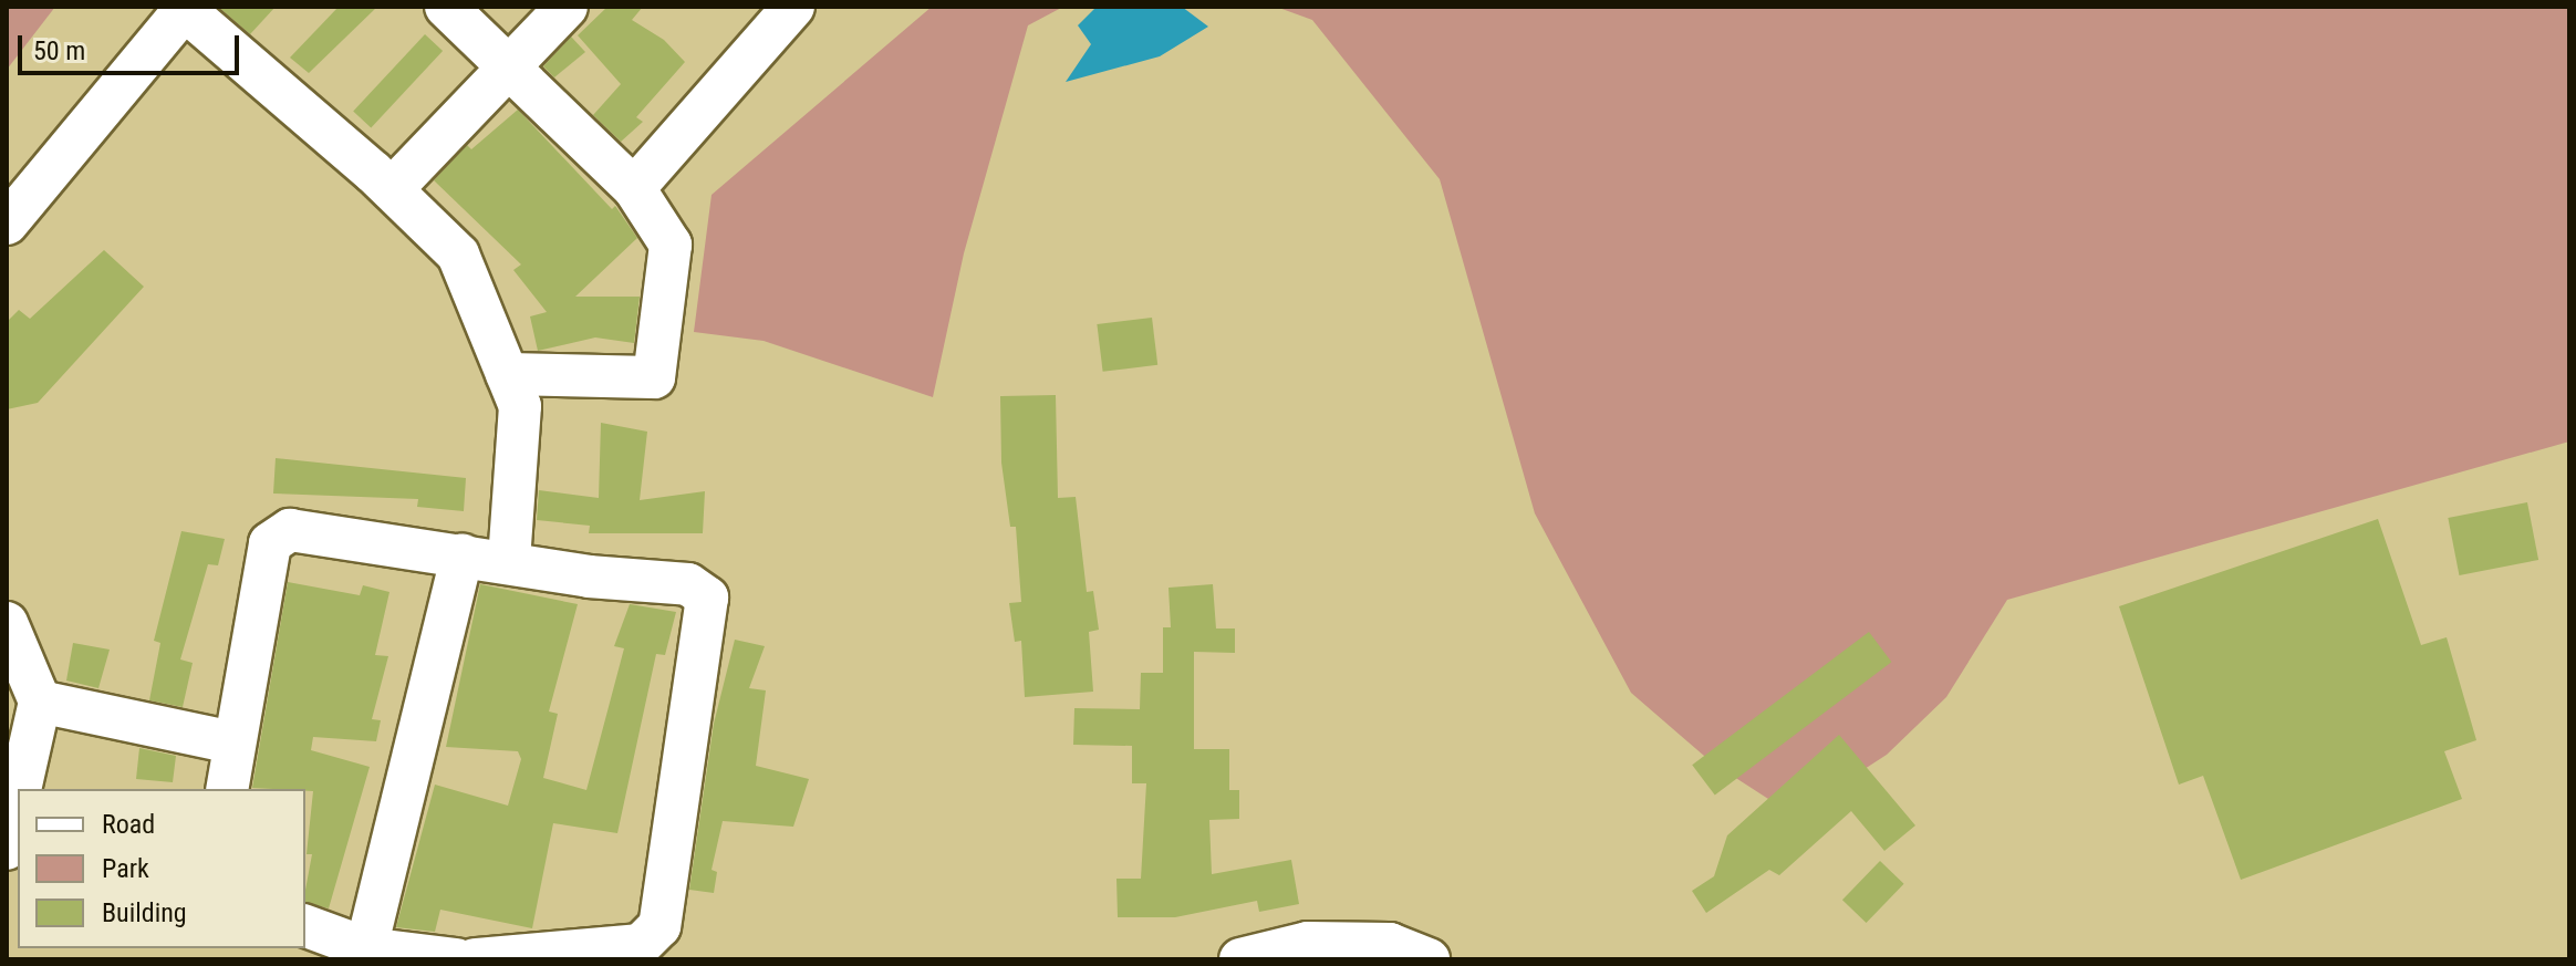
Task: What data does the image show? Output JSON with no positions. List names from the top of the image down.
{
  "legend": ["Road", "Park", "Building"],
  "scale_bar": "50 m"
}
